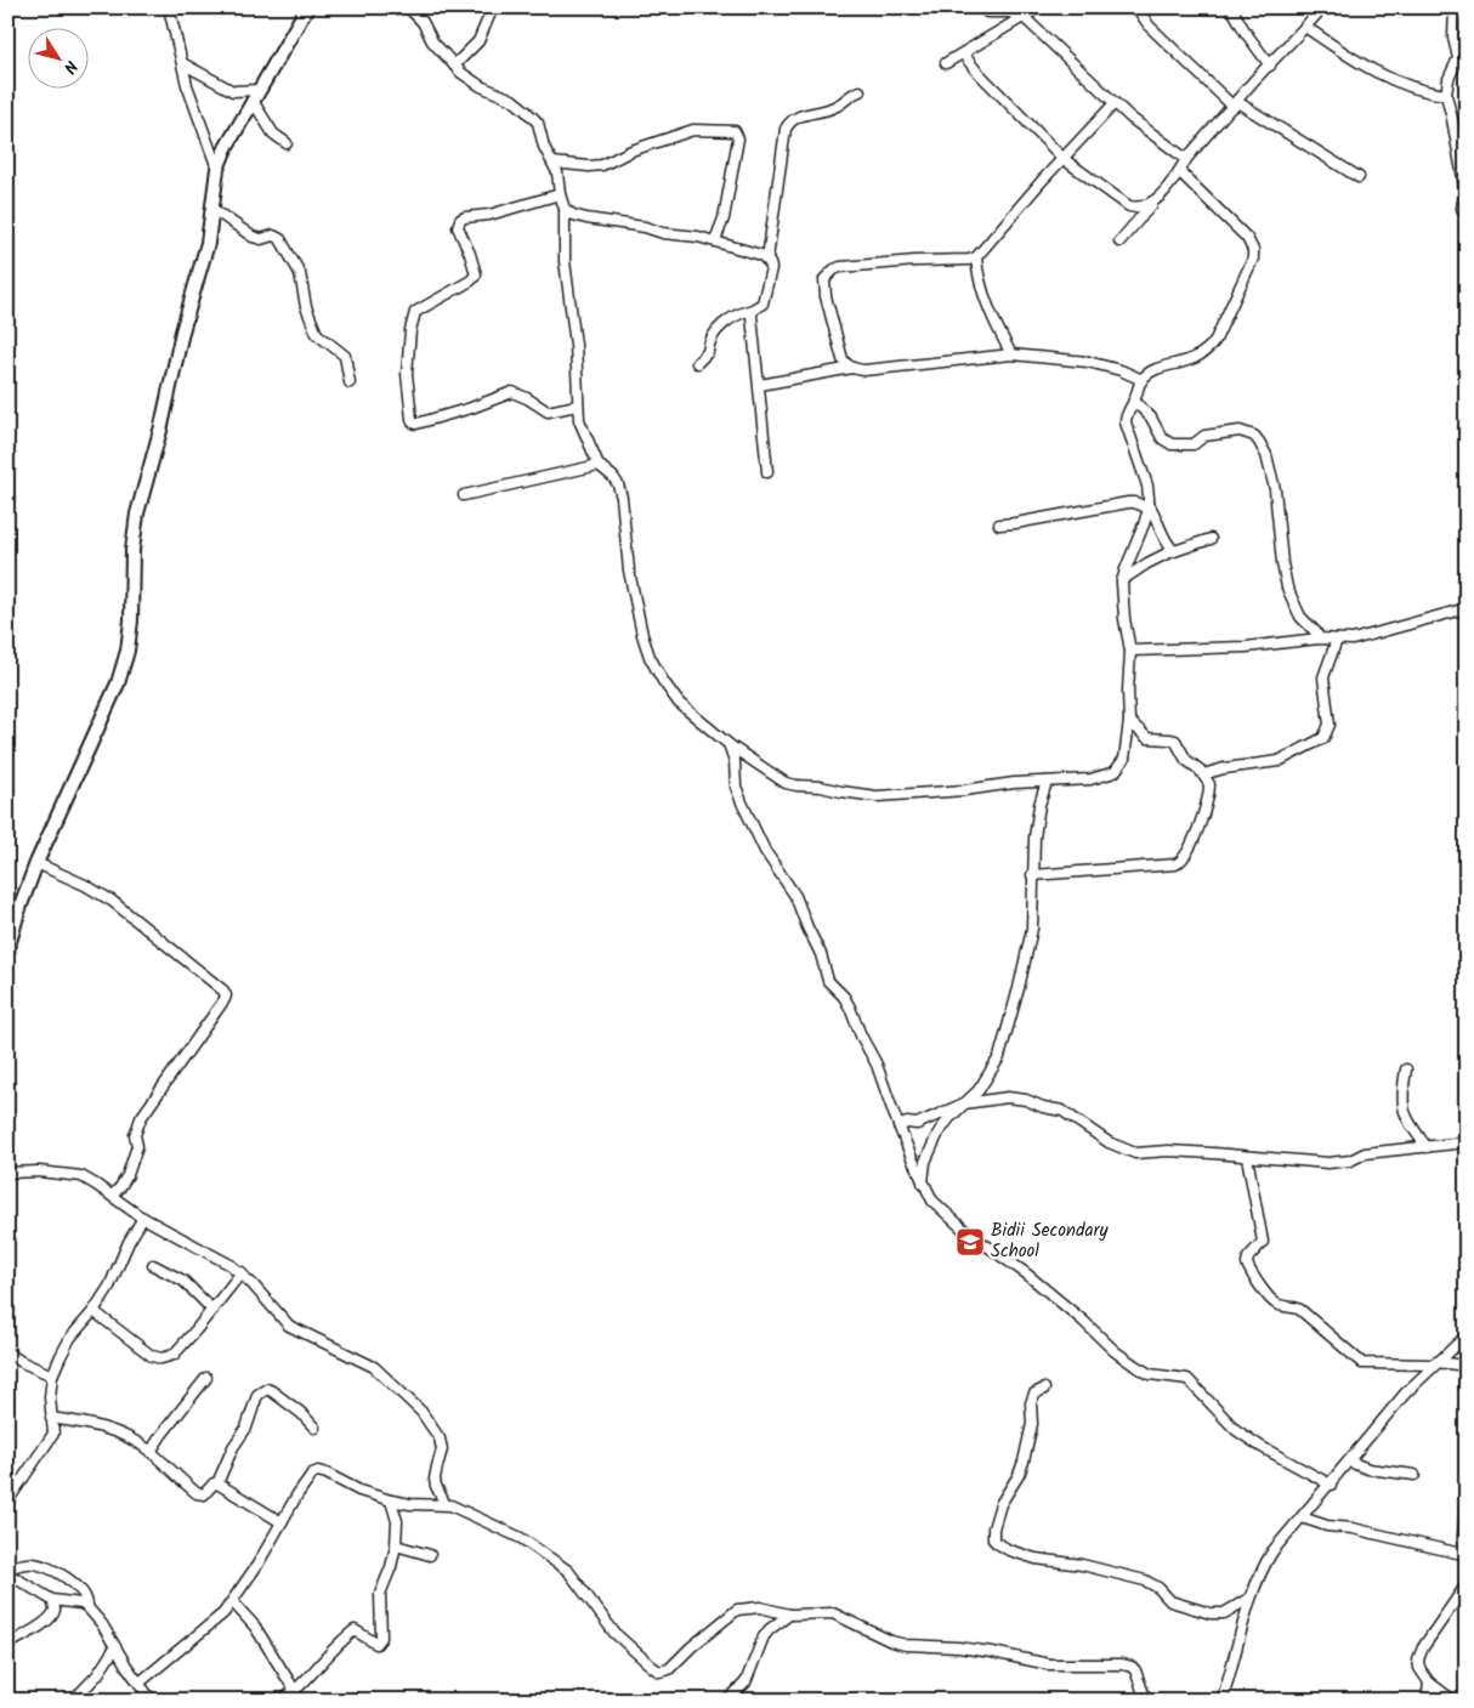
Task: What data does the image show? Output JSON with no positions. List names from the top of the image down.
{
  "places": {
    "school or university": ["Bidii Secondary School"]
  },
  "north": "bottom right"
}
